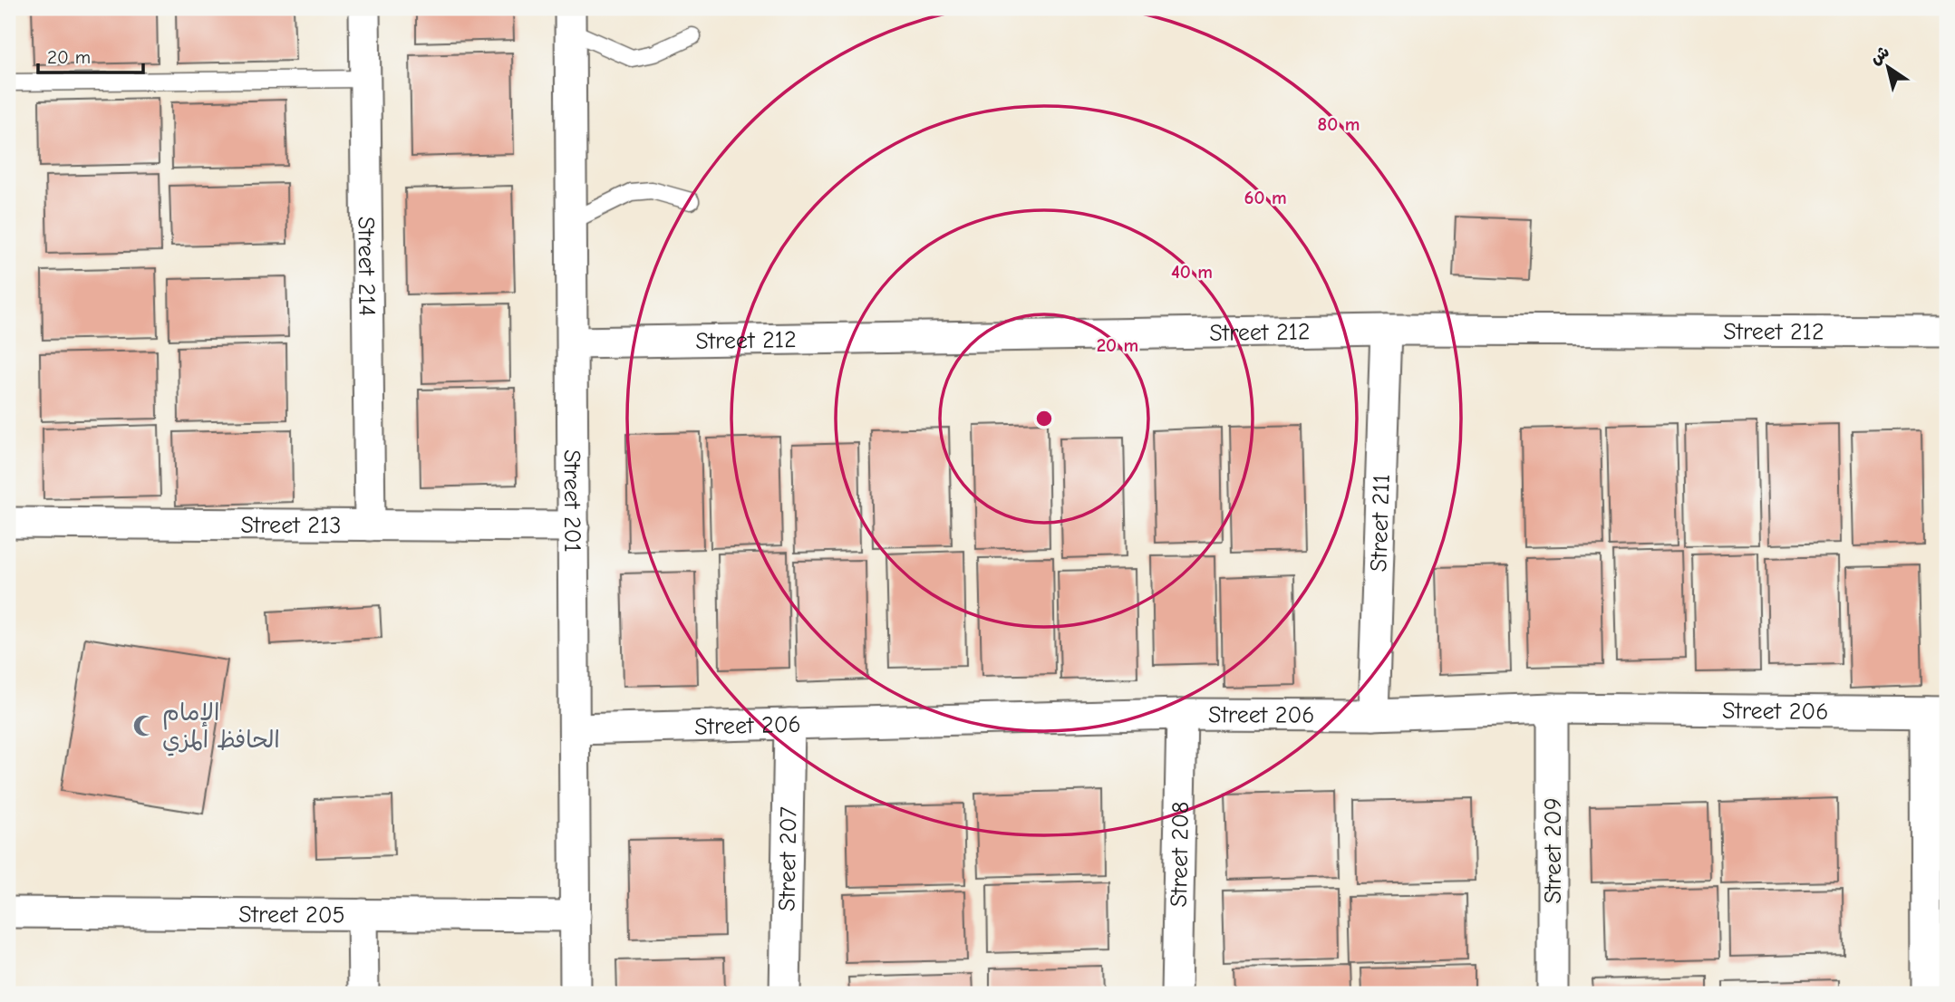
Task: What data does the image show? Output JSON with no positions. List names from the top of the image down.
{
  "streets": {
    "street": [
      "Street 214",
      "Street 212",
      "Street 201",
      "Street 211",
      "Street 213",
      "Street 206",
      "Street 209",
      "Street 208",
      "Street 207",
      "Street 205"
    ]
  },
  "crossings": [
    ["Street 214", "Street 213"],
    ["Street 212", "Street 201"],
    ["Street 212", "Street 211"],
    ["Street 201", "Street 213"],
    ["Street 201", "Street 206"],
    ["Street 201", "Street 205"],
    ["Street 211", "Street 206"],
    ["Street 206", "Street 209"],
    ["Street 206", "Street 208"],
    ["Street 206", "Street 207"]
  ],
  "places": {
    "mosque": ["الإمام الحافظ المزي"]
  },
  "scale_bar": "20 m",
  "north": "top left",
  "rings": [
    "80 m",
    "60 m",
    "40 m",
    "20 m"
  ]
}
